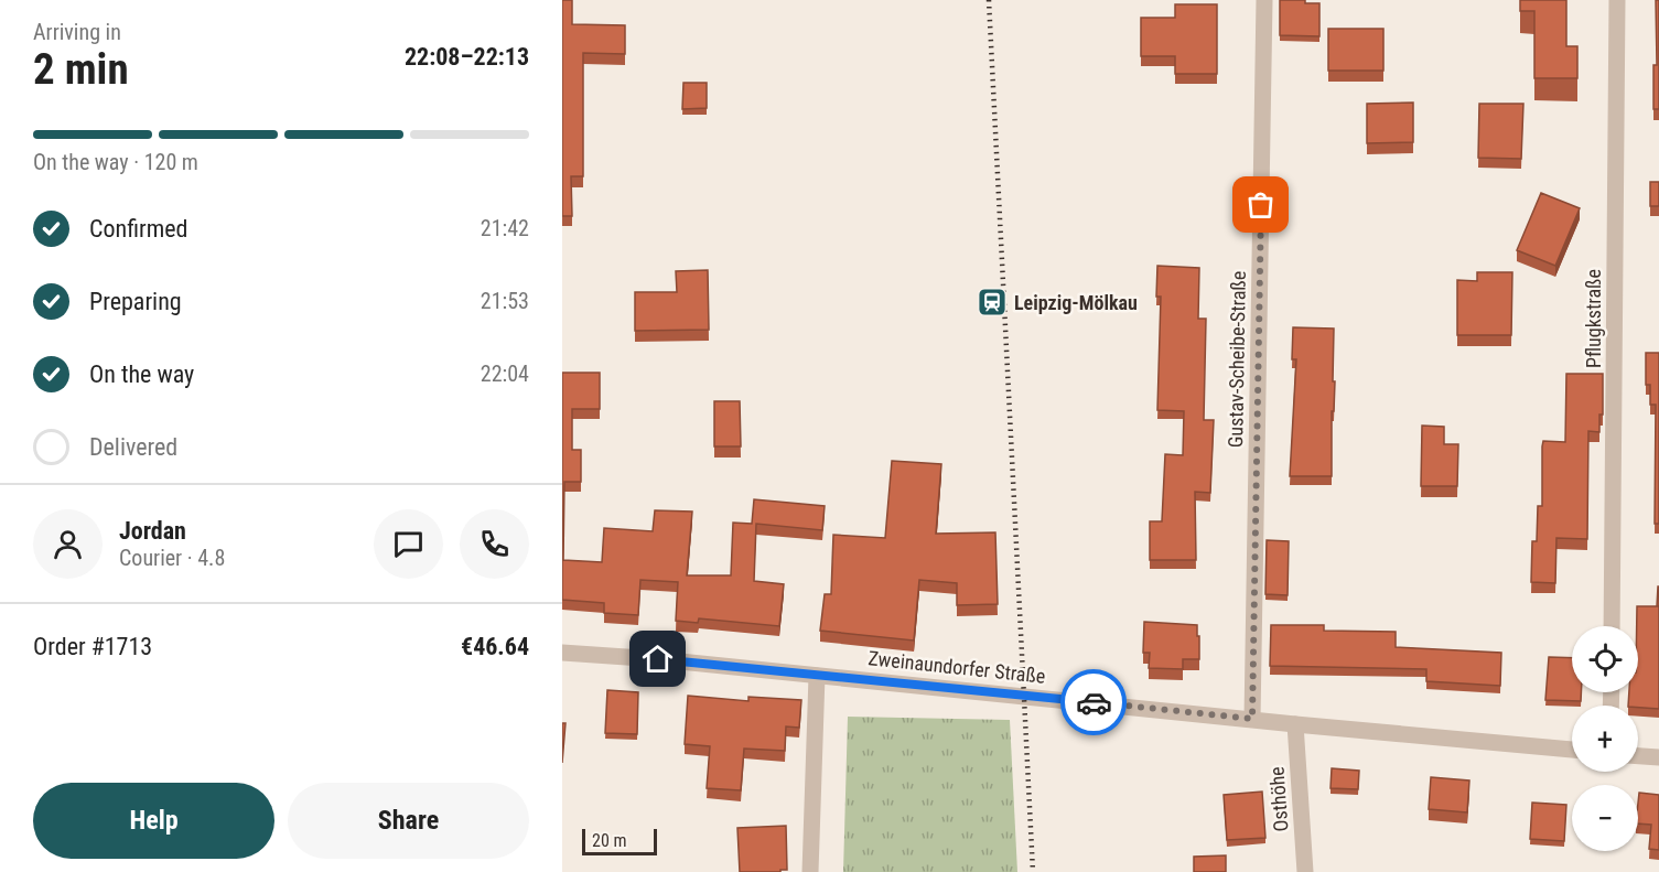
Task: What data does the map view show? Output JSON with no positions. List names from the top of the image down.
{
  "streets": {
    "street": [
      "Pflugkstraße",
      "Gustav-Scheibe-Straße",
      "Zweinaundorfer Straße",
      "Osthöhe"
    ]
  },
  "crossings": [
    ["Gustav-Scheibe-Straße", "Zweinaundorfer Straße"],
    ["Zweinaundorfer Straße", "Osthöhe"]
  ],
  "places": {
    "station": ["Leipzig-Mölkau"]
  },
  "scale_bar": "20 m",
  "page": {
    "heading": ["2 min", "Arriving in", "22:08–22:13"],
    "panel": [
      "Jordan",
      "Courier · 4.8",
      "Order #1713",
      "€46.64"
    ],
    "bar": "On the way · 120 m",
    "list": [
      ["Confirmed", "21:42"],
      ["Preparing", "21:53"],
      ["On the way", "22:04"],
      "Delivered"
    ],
    "map_buttons": ["+", "−"],
    "buttons": ["Help", "Share"],
    "scale": "20 m"
  }
}
